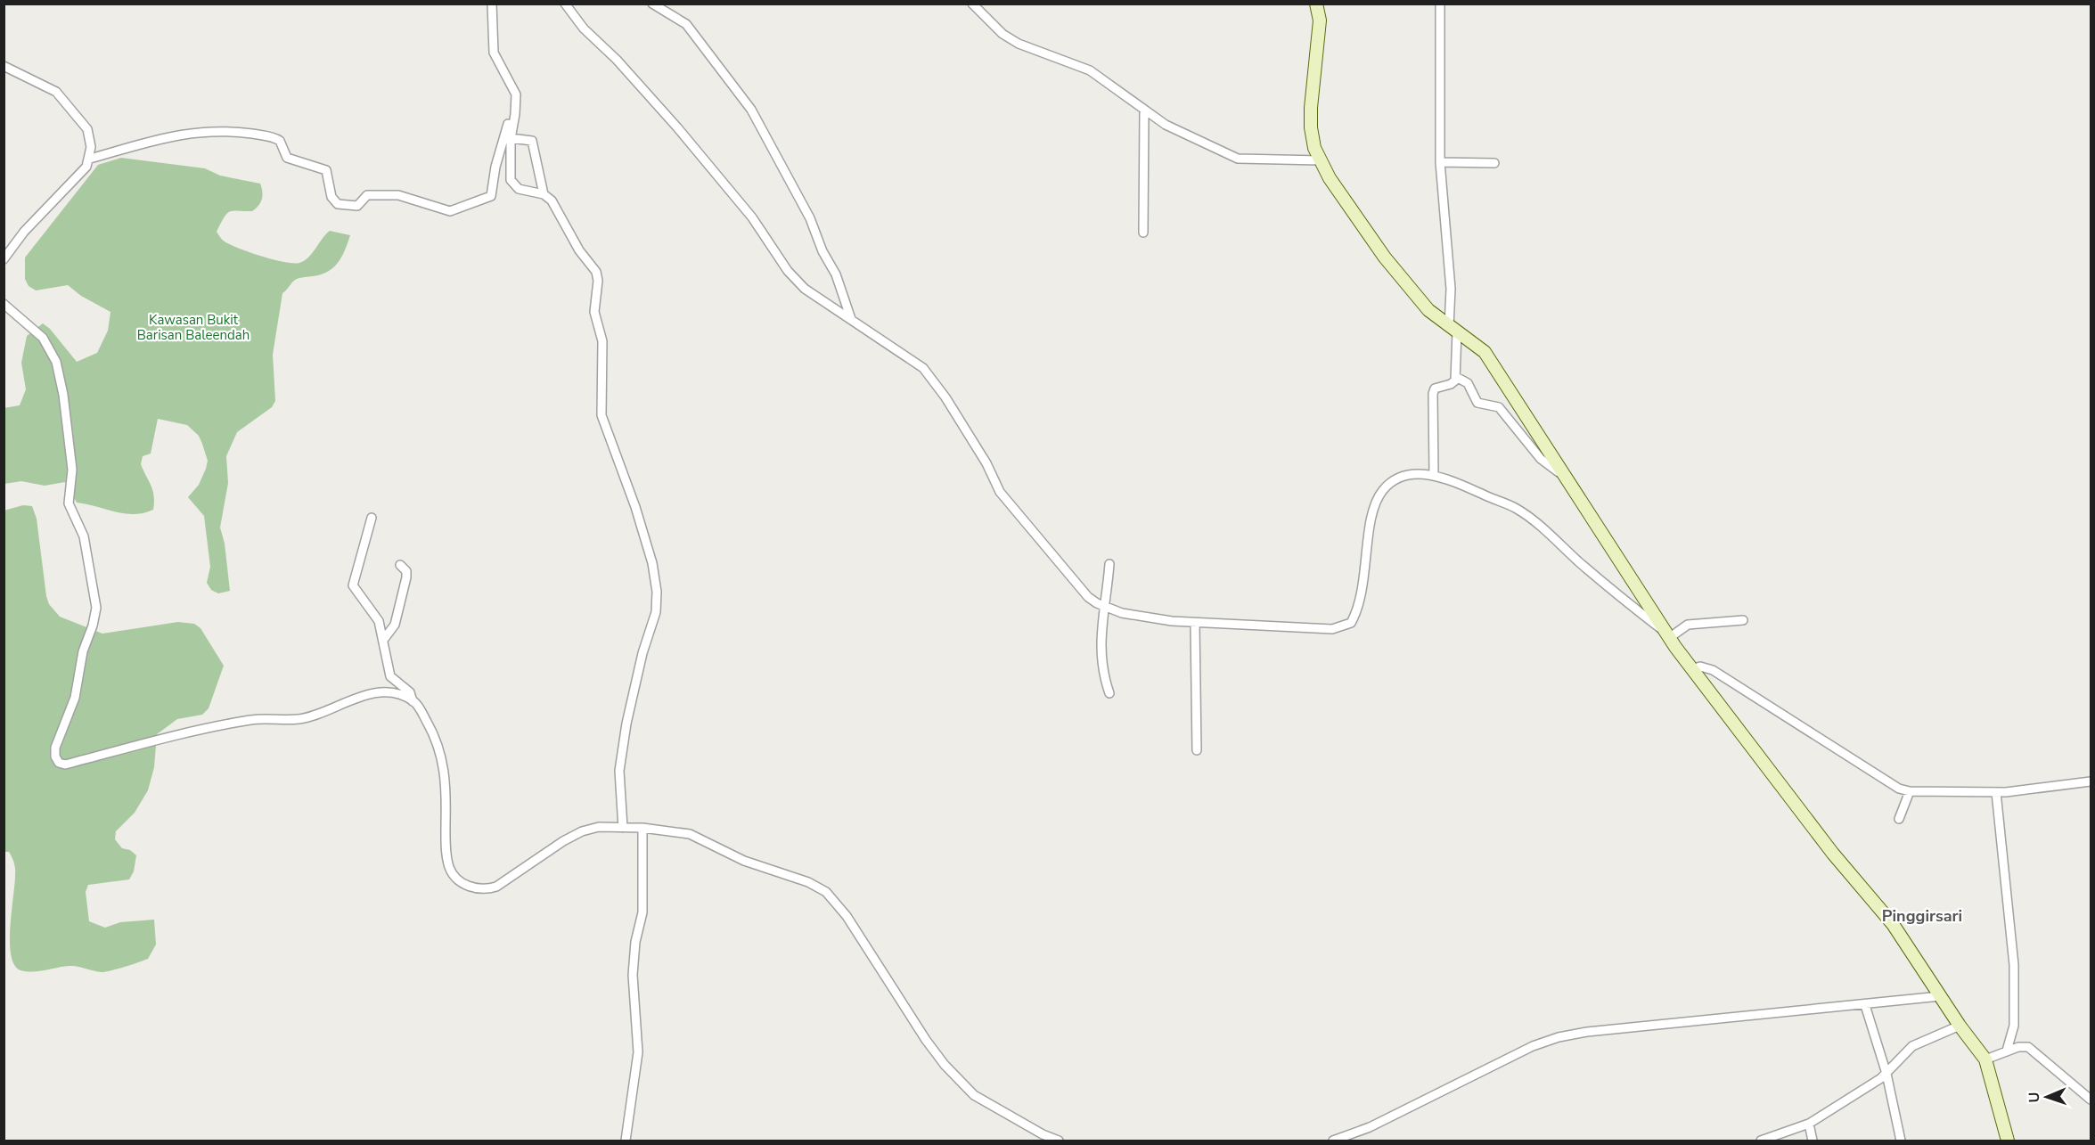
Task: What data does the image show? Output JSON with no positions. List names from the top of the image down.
{
  "districts": ["Pinggirsari"],
  "parks": ["Kawasan Bukit Barisan Baleendah"],
  "north": "left"
}
